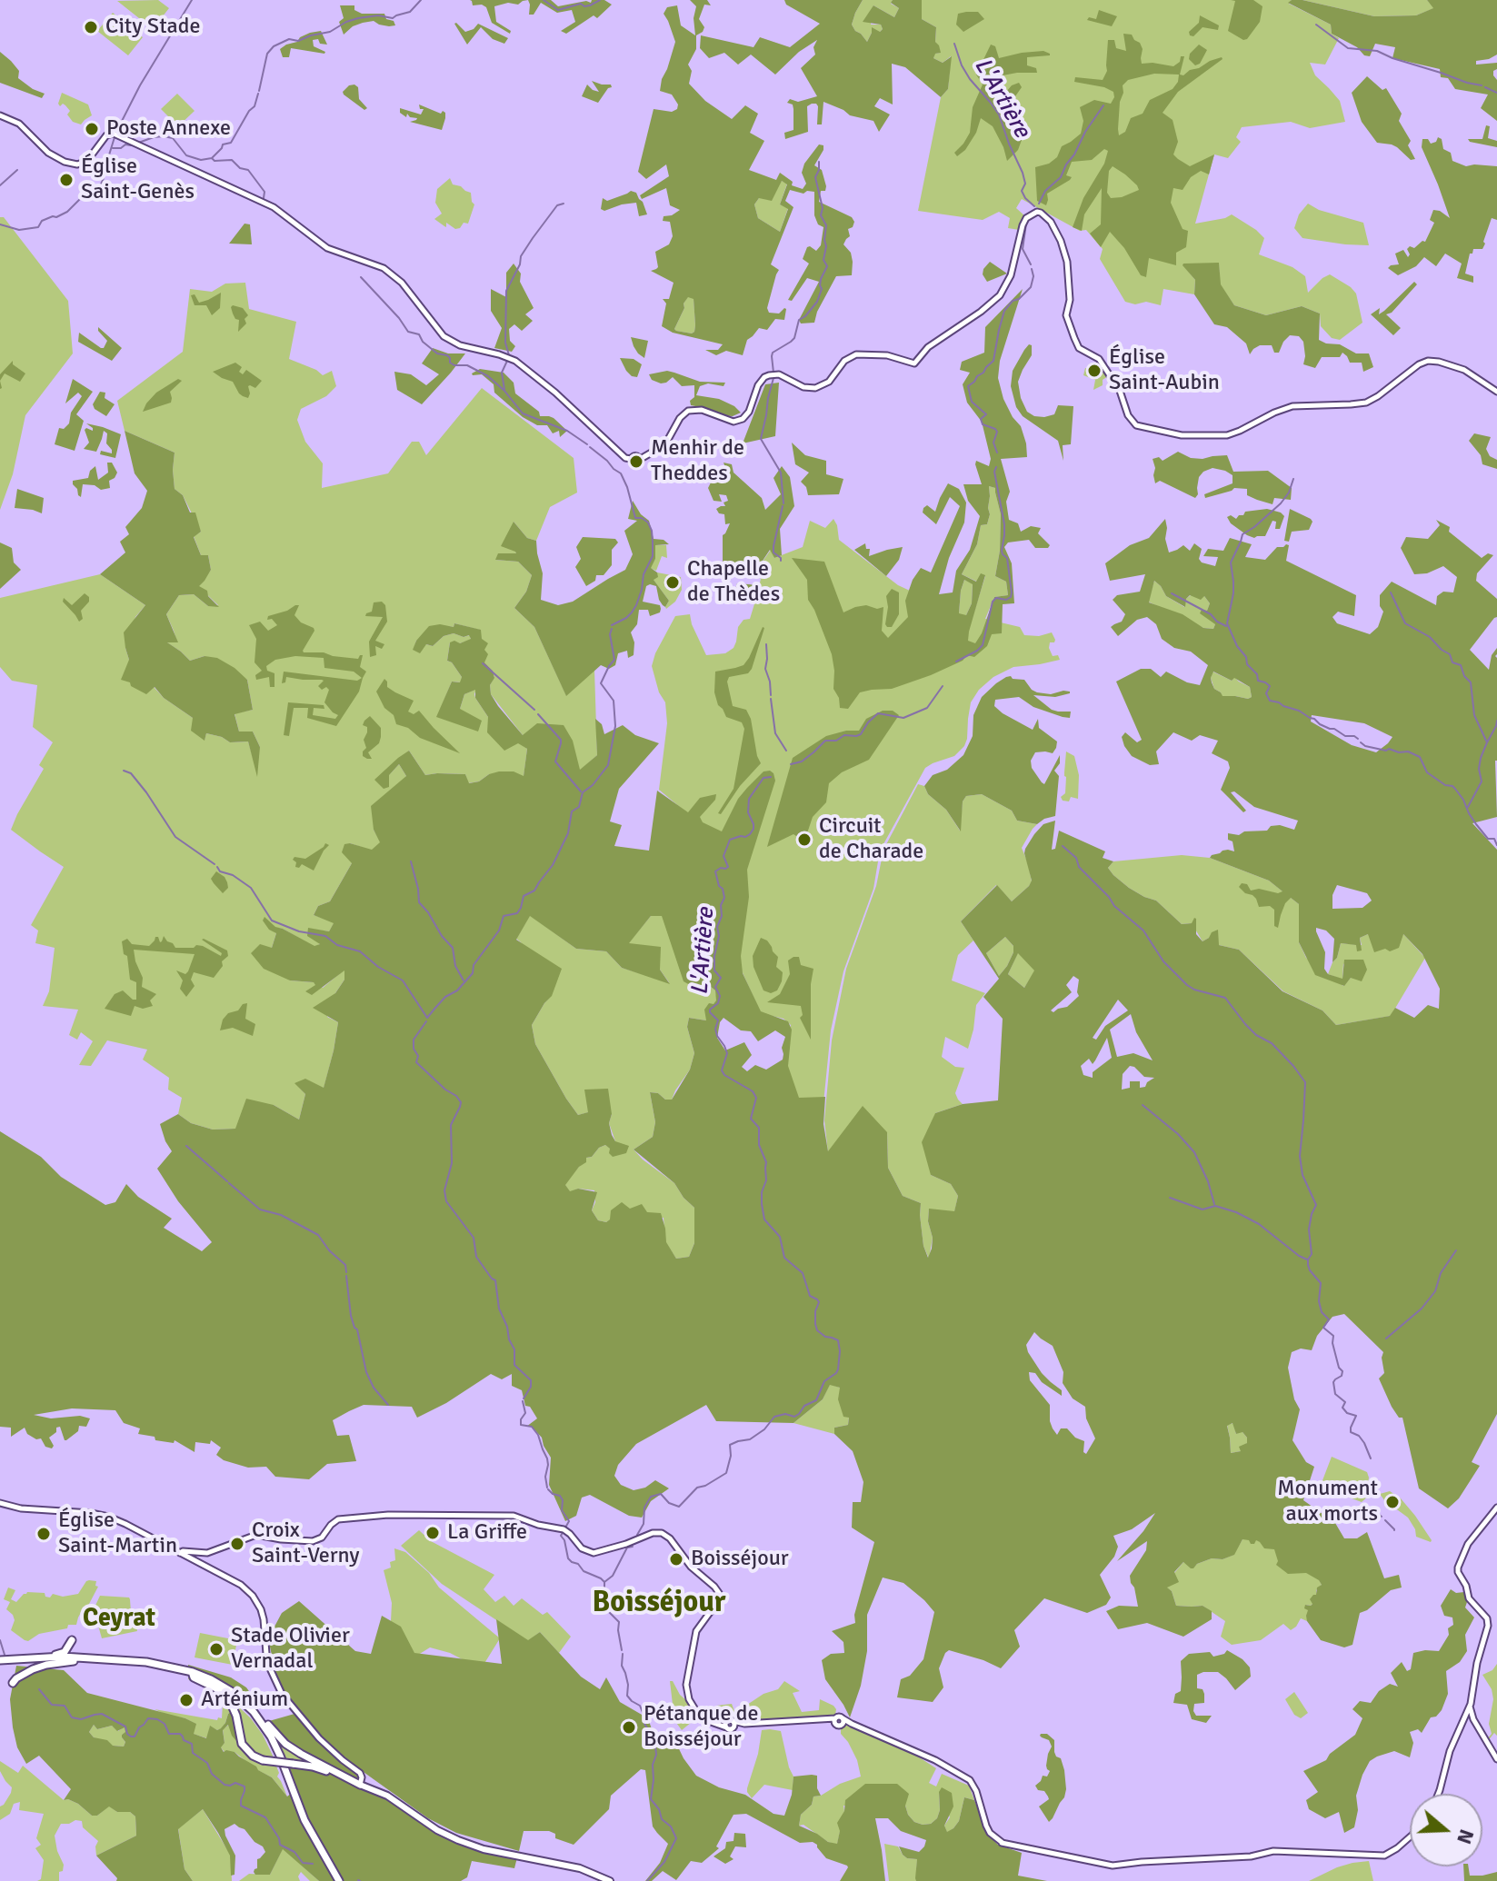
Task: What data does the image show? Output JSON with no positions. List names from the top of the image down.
{
  "districts": ["Boisséjour", "Ceyrat"],
  "water": ["L'Artière"],
  "places": [
    "City Stade",
    "Poste Annexe",
    "Église Saint-Genès",
    "Église Saint-Aubin",
    "Menhir de Theddes",
    "Chapelle de Thèdes",
    "Circuit de Charade",
    "Monument aux morts",
    "La Griffe",
    "Église Saint-Martin",
    "Croix Saint-Verny",
    "Boisséjour",
    "Stade Olivier Vernadal",
    "Arténium",
    "Pétanque de Boisséjour"
  ],
  "north": "right"
}
